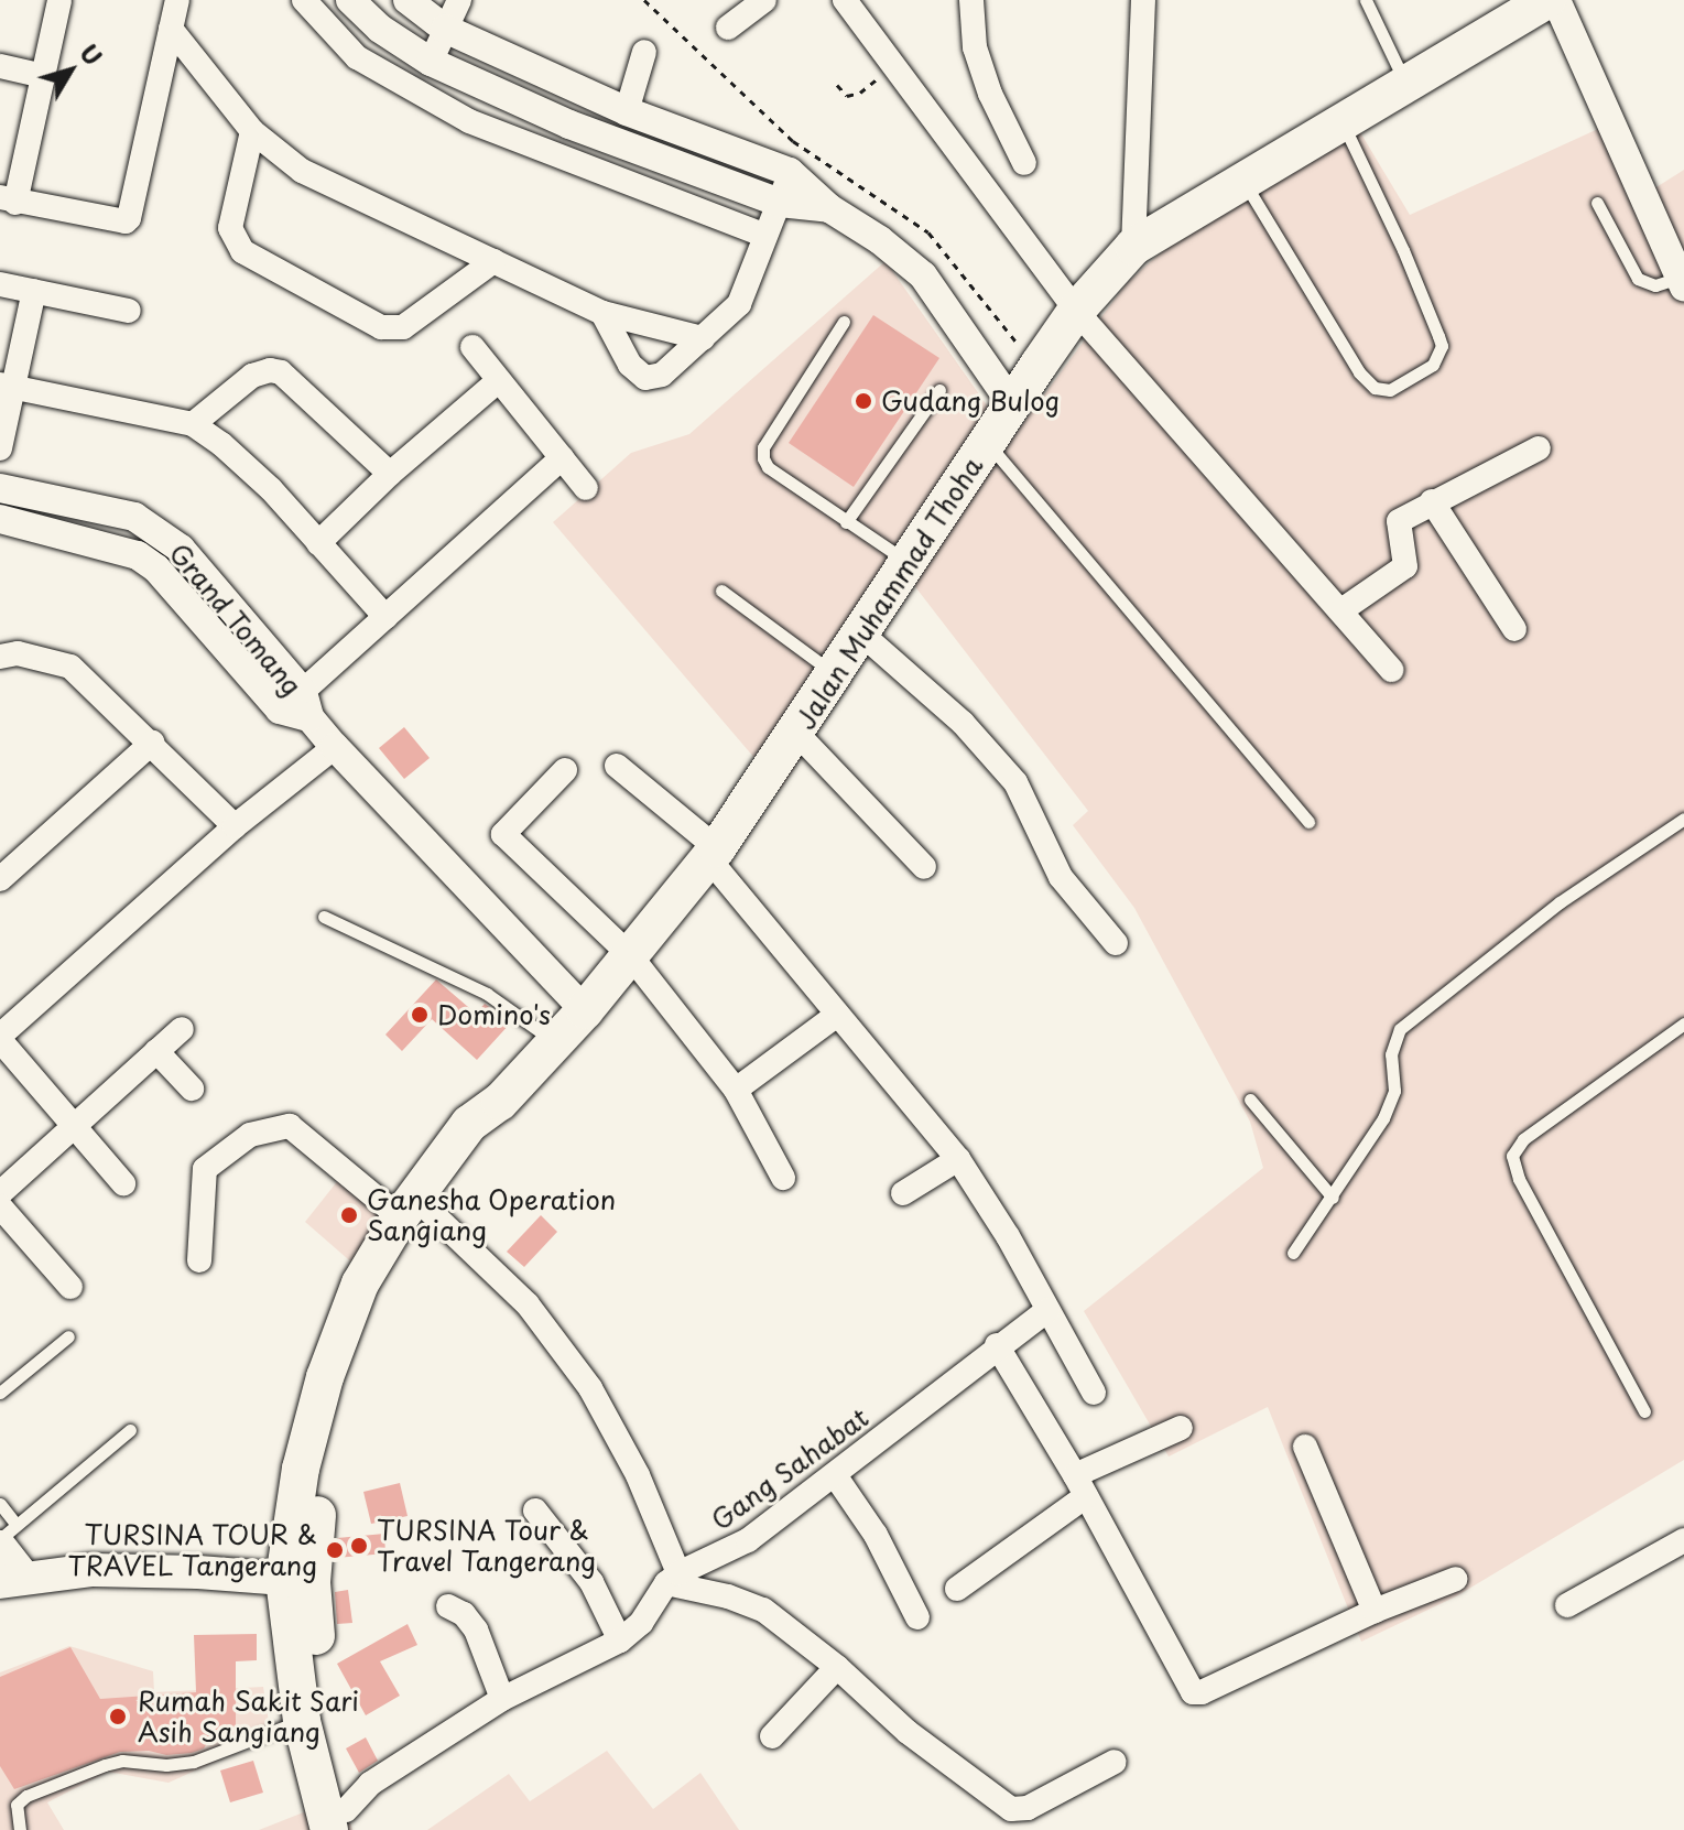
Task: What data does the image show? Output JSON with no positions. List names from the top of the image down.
{
  "streets": {
    "main road": ["Jalan Muhammad Thoha"],
    "street": ["Grand Tomang", "Gang Sahabat"]
  },
  "crossings": [
    ["Jalan Muhammad Thoha", "Grand Tomang"]
  ],
  "places": [
    "Gudang Bulog",
    "Domino's",
    "Ganesha Operation Sangiang",
    "TURSINA Tour & Travel Tangerang",
    "TURSINA TOUR & TRAVEL Tangerang",
    "Rumah Sakit Sari Asih Sangiang"
  ],
  "north": "top right"
}
